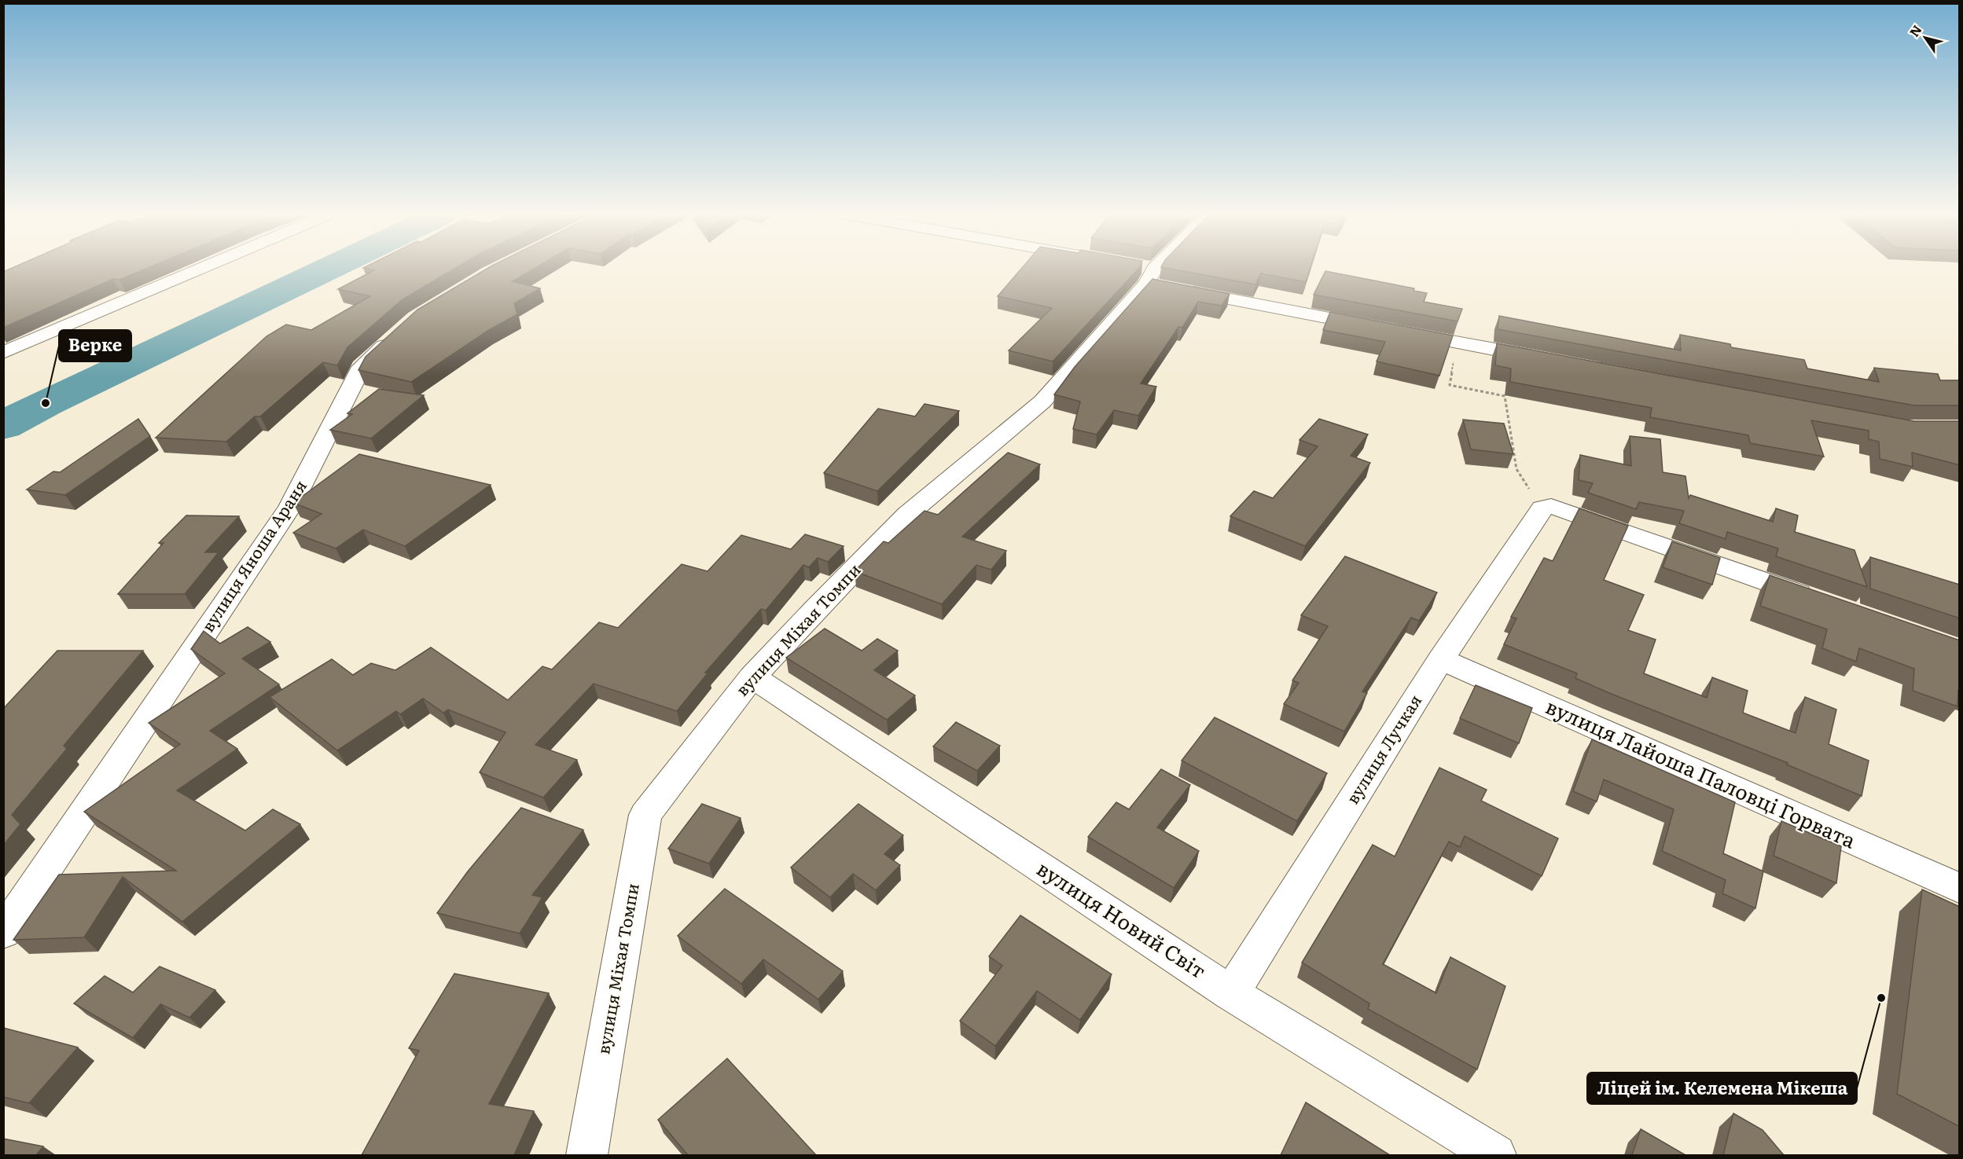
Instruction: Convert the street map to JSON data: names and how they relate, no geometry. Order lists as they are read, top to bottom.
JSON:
{
  "streets": {
    "street": [
      "вулиця Яноша Араня",
      "вулиця Міхая Томпи",
      "вулиця Лучкая",
      "вулиця Лайоша Паловці Горвата",
      "вулиця Новий Світ"
    ]
  },
  "crossings": [
    ["вулиця Міхая Томпи", "вулиця Новий Світ"],
    ["вулиця Лучкая", "вулиця Лайоша Паловці Горвата"],
    ["вулиця Лучкая", "вулиця Новий Світ"]
  ],
  "places": ["Верке", "Ліцей ім. Келемена Мікеша"],
  "north": "top left"
}
